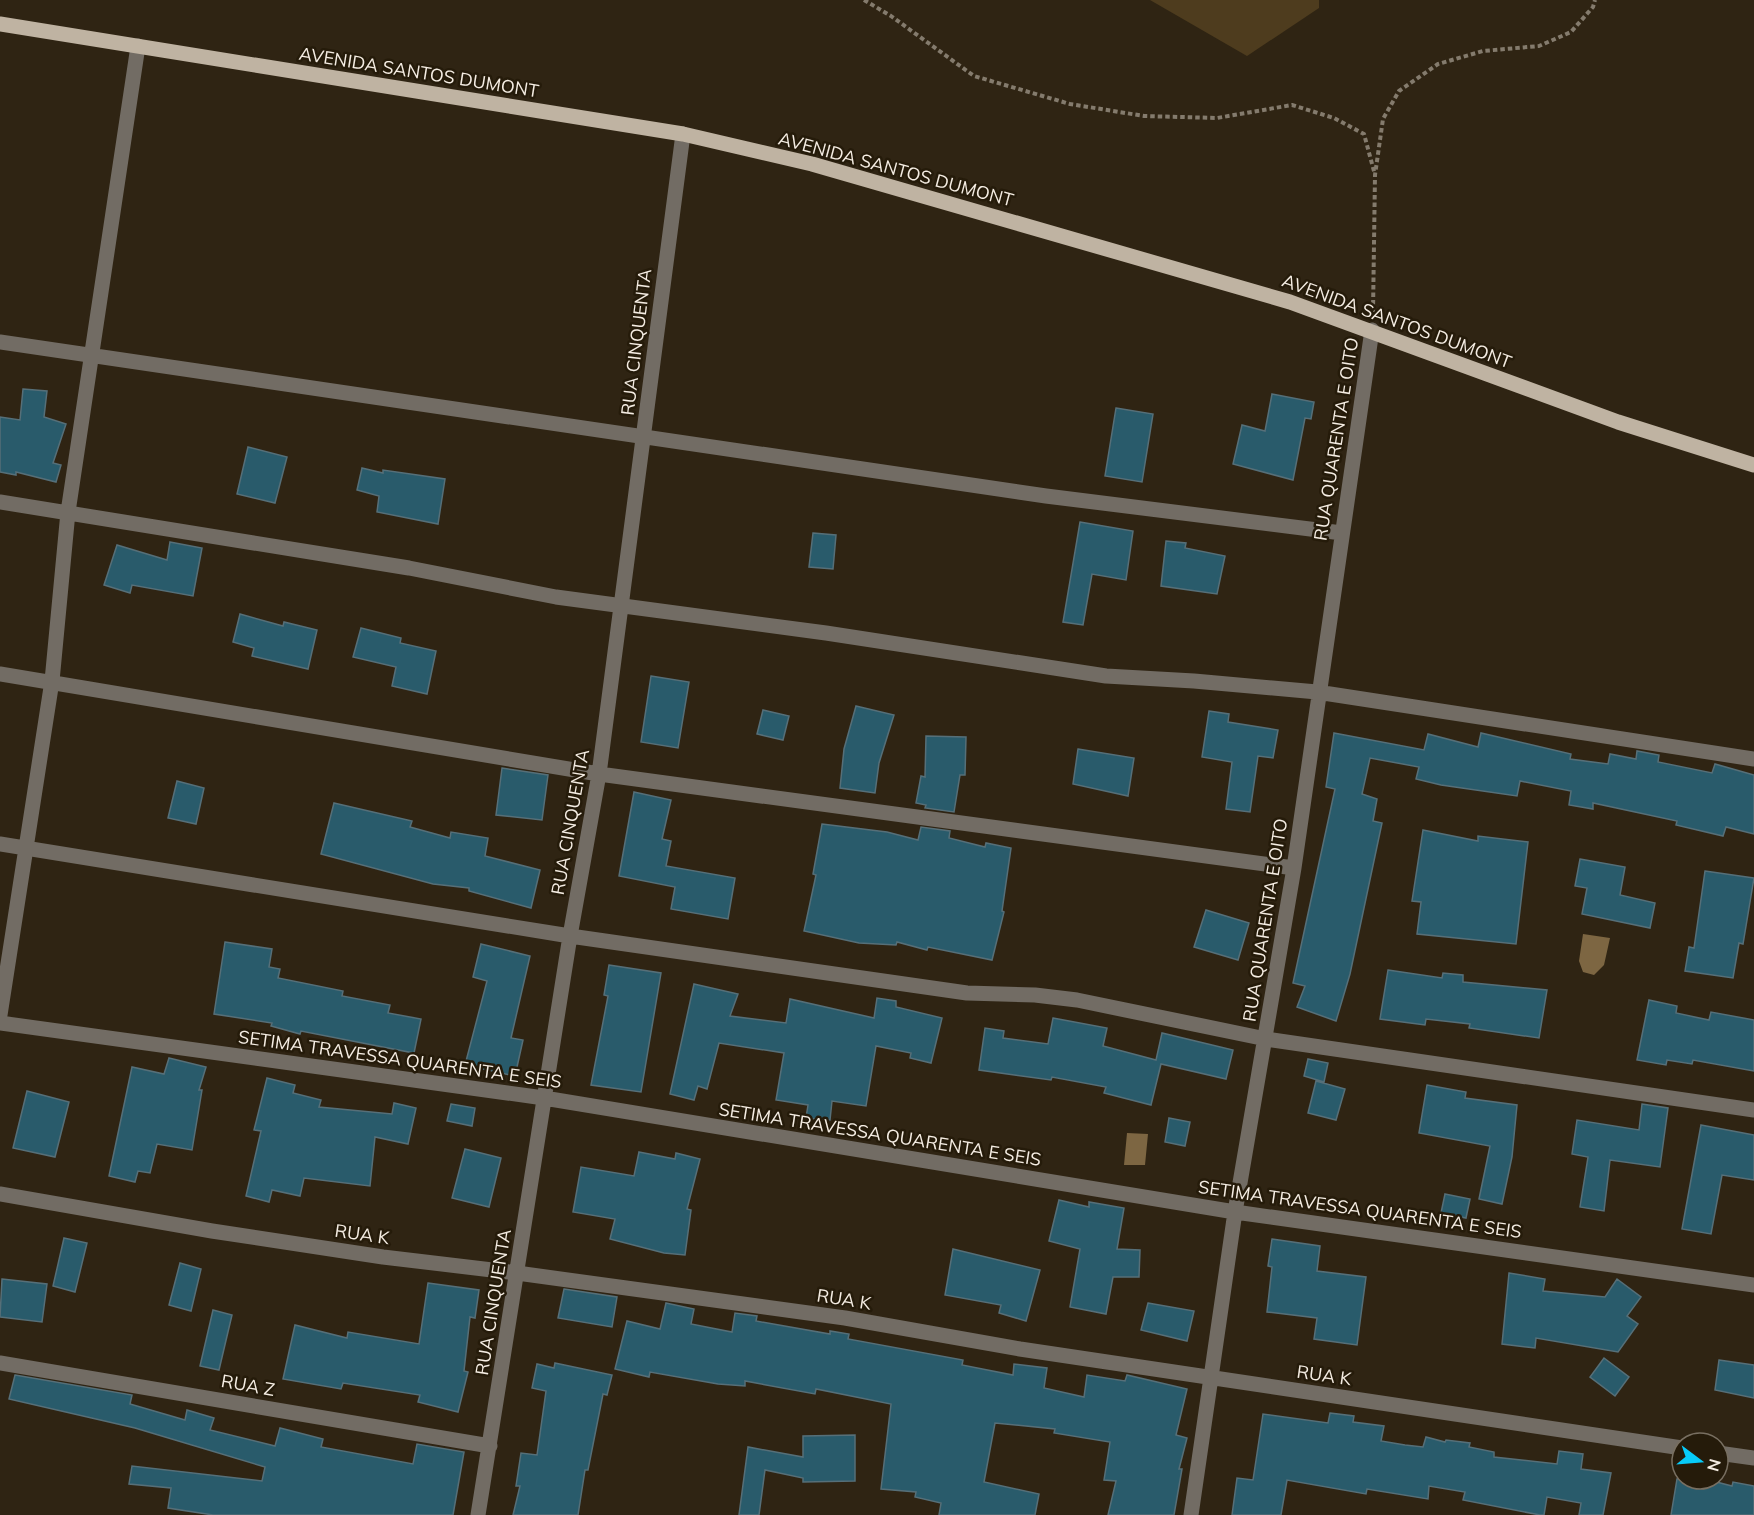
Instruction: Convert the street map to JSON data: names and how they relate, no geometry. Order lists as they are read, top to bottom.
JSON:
{
  "streets": {
    "main road": ["AVENIDA SANTOS DUMONT"],
    "street": [
      "RUA CINQUENTA",
      "RUA QUARENTA E OITO",
      "SETIMA TRAVESSA QUARENTA E SEIS",
      "RUA K",
      "RUA Z"
    ]
  },
  "crossings": [
    ["AVENIDA SANTOS DUMONT", "RUA CINQUENTA"],
    ["AVENIDA SANTOS DUMONT", "RUA QUARENTA E OITO"],
    ["RUA CINQUENTA", "SETIMA TRAVESSA QUARENTA E SEIS"],
    ["RUA CINQUENTA", "RUA K"],
    ["RUA CINQUENTA", "RUA Z"],
    ["RUA QUARENTA E OITO", "SETIMA TRAVESSA QUARENTA E SEIS"],
    ["RUA QUARENTA E OITO", "RUA K"]
  ],
  "north": "right"
}
